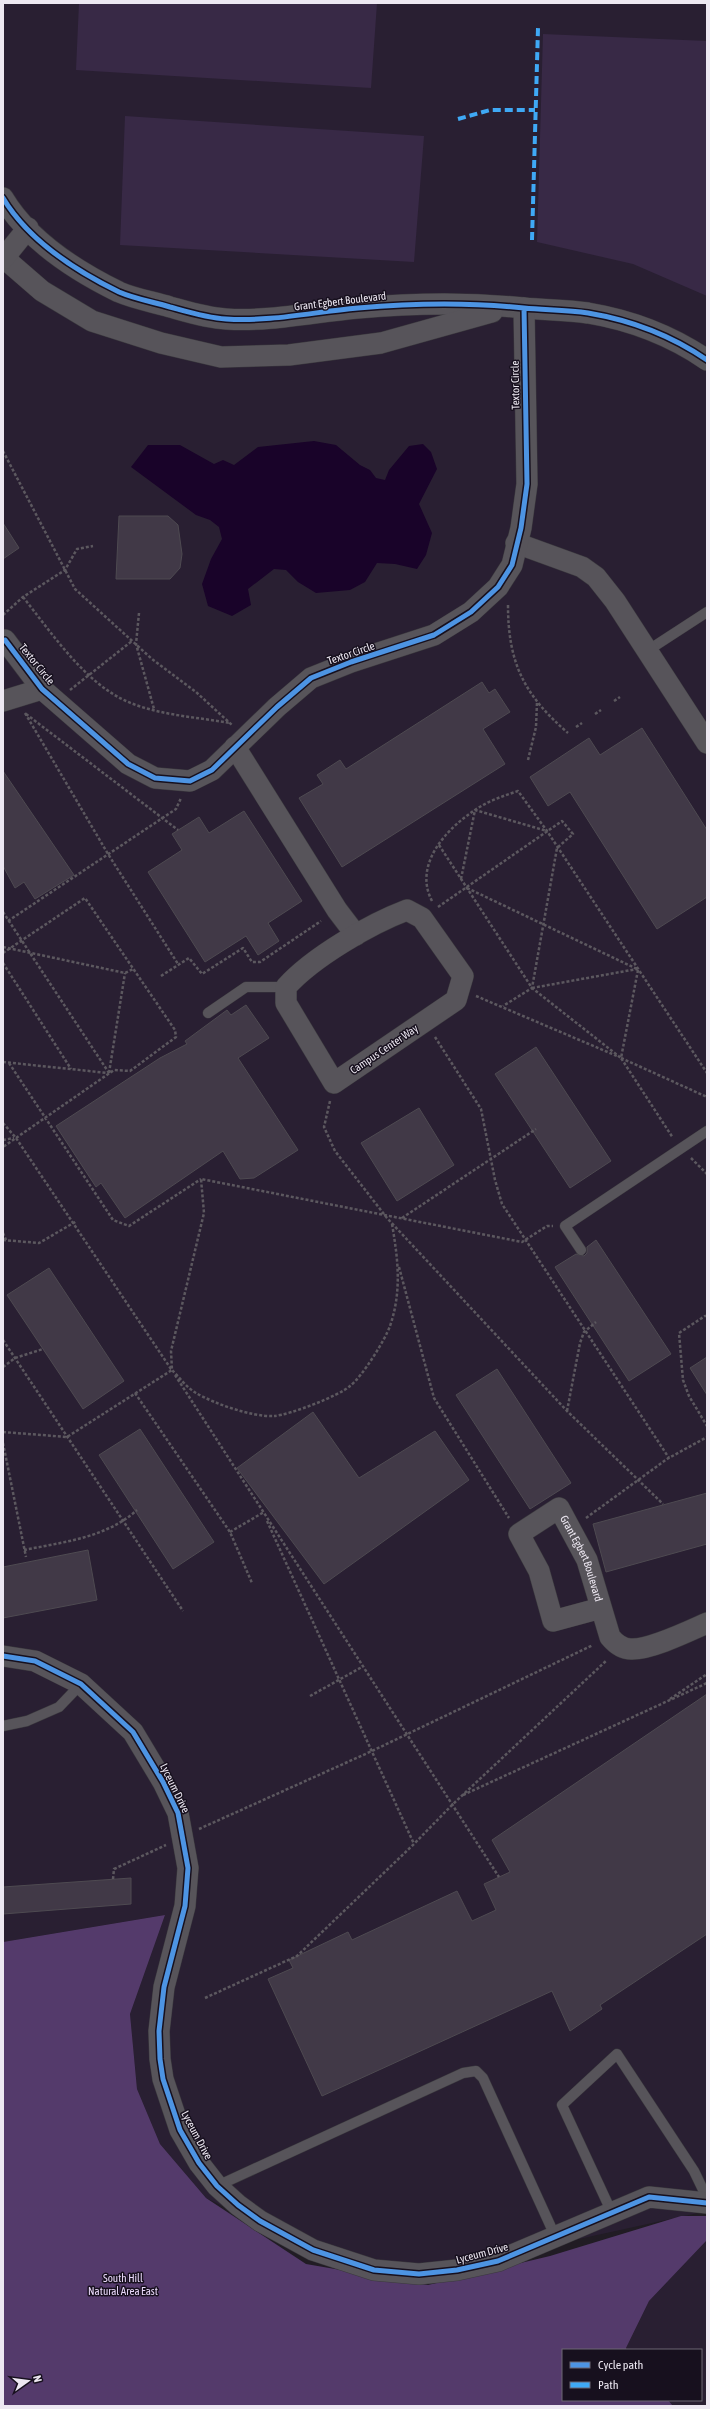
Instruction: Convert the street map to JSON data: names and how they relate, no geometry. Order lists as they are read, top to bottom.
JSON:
{
  "streets": {
    "street": [
      "Grant Egbert Boulevard",
      "Textor Circle",
      "Campus Center Way",
      "Lyceum Drive"
    ]
  },
  "crossings": [
    ["Grant Egbert Boulevard", "Textor Circle"]
  ],
  "parks": ["South Hill Natural Area East"],
  "legend": ["Cycle path", "Path"],
  "north": "right"
}
